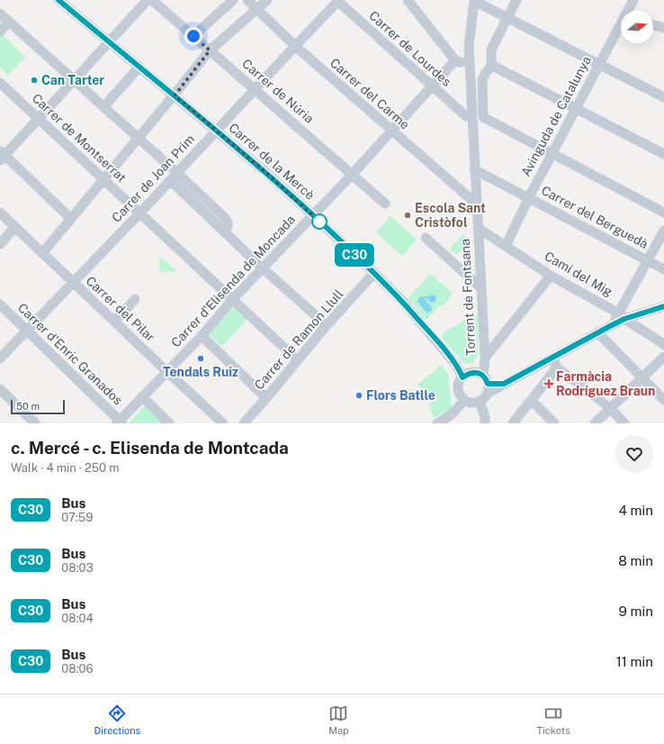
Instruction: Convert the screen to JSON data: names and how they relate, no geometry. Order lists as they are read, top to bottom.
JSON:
{
  "streets": {
    "street": [
      "Carrer de Lourdes",
      "Carrer de Núria",
      "Carrer del Carme",
      "Avinguda de Catalunya",
      "Carrer de Montserrat",
      "Carrer de la Mercè",
      "Carrer de Joan Prim",
      "Carrer del Berguedà",
      "Camí del Mig",
      "Carrer d'Elisenda de Moncada",
      "Torrent de Fontsana",
      "Carrer del Pilar",
      "Carrer de Ramon Llull",
      "Carrer d'Enric Granados"
    ]
  },
  "crossings": [
    ["Carrer de Lourdes", "Carrer de Joan Prim"],
    ["Carrer de Lourdes", "Carrer d'Elisenda de Moncada"],
    ["Carrer de Núria", "Carrer de Joan Prim"],
    ["Carrer de Núria", "Carrer d'Elisenda de Moncada"],
    ["Carrer del Carme", "Carrer de Joan Prim"],
    ["Carrer del Carme", "Carrer d'Elisenda de Moncada"],
    ["Carrer del Carme", "Torrent de Fontsana"],
    ["Avinguda de Catalunya", "Carrer del Berguedà"],
    ["Avinguda de Catalunya", "Camí del Mig"],
    ["Carrer de Montserrat", "Carrer de Joan Prim"],
    ["Carrer de Montserrat", "Carrer d'Elisenda de Moncada"],
    ["Carrer de Montserrat", "Carrer de Ramon Llull"],
    ["Carrer de la Mercè", "Carrer de Joan Prim"],
    ["Carrer de la Mercè", "Carrer d'Elisenda de Moncada"],
    ["Carrer de la Mercè", "Torrent de Fontsana"],
    ["Carrer de la Mercè", "Carrer de Ramon Llull"],
    ["Carrer de Joan Prim", "Carrer del Pilar"],
    ["Carrer de Joan Prim", "Carrer d'Enric Granados"],
    ["Carrer del Berguedà", "Torrent de Fontsana"],
    ["Camí del Mig", "Torrent de Fontsana"],
    ["Carrer d'Elisenda de Moncada", "Carrer del Pilar"],
    ["Carrer d'Elisenda de Moncada", "Carrer d'Enric Granados"]
  ],
  "places": {
    "other": [
      "Can Tarter",
      "Escola Sant Cristòfol",
      "Tendals Ruiz",
      "Flors Batlle"
    ],
    "health": ["Farmàcia Rodríguez Braun"]
  },
  "lines": ["bus line C30"],
  "scale_bar": "50 m",
  "north": "right",
  "page": {
    "on_map": "C30",
    "scale": "50 m",
    "heading": ["c. Mercé - c. Elisenda de Montcada", "Walk · 4 min · 250 m"],
    "list": [
      {
        "mark": "C30",
        "name": "Bus",
        "note": "07:59",
        "value": "4 min"
      },
      {
        "mark": "C30",
        "name": "Bus",
        "note": "08:03",
        "value": "8 min"
      },
      {
        "mark": "C30",
        "name": "Bus",
        "note": "08:04",
        "value": "9 min"
      },
      {
        "mark": "C30",
        "name": "Bus",
        "note": "08:06",
        "value": "11 min"
      }
    ],
    "tabs": ["Directions", "Map", "Tickets"]
  }
}
